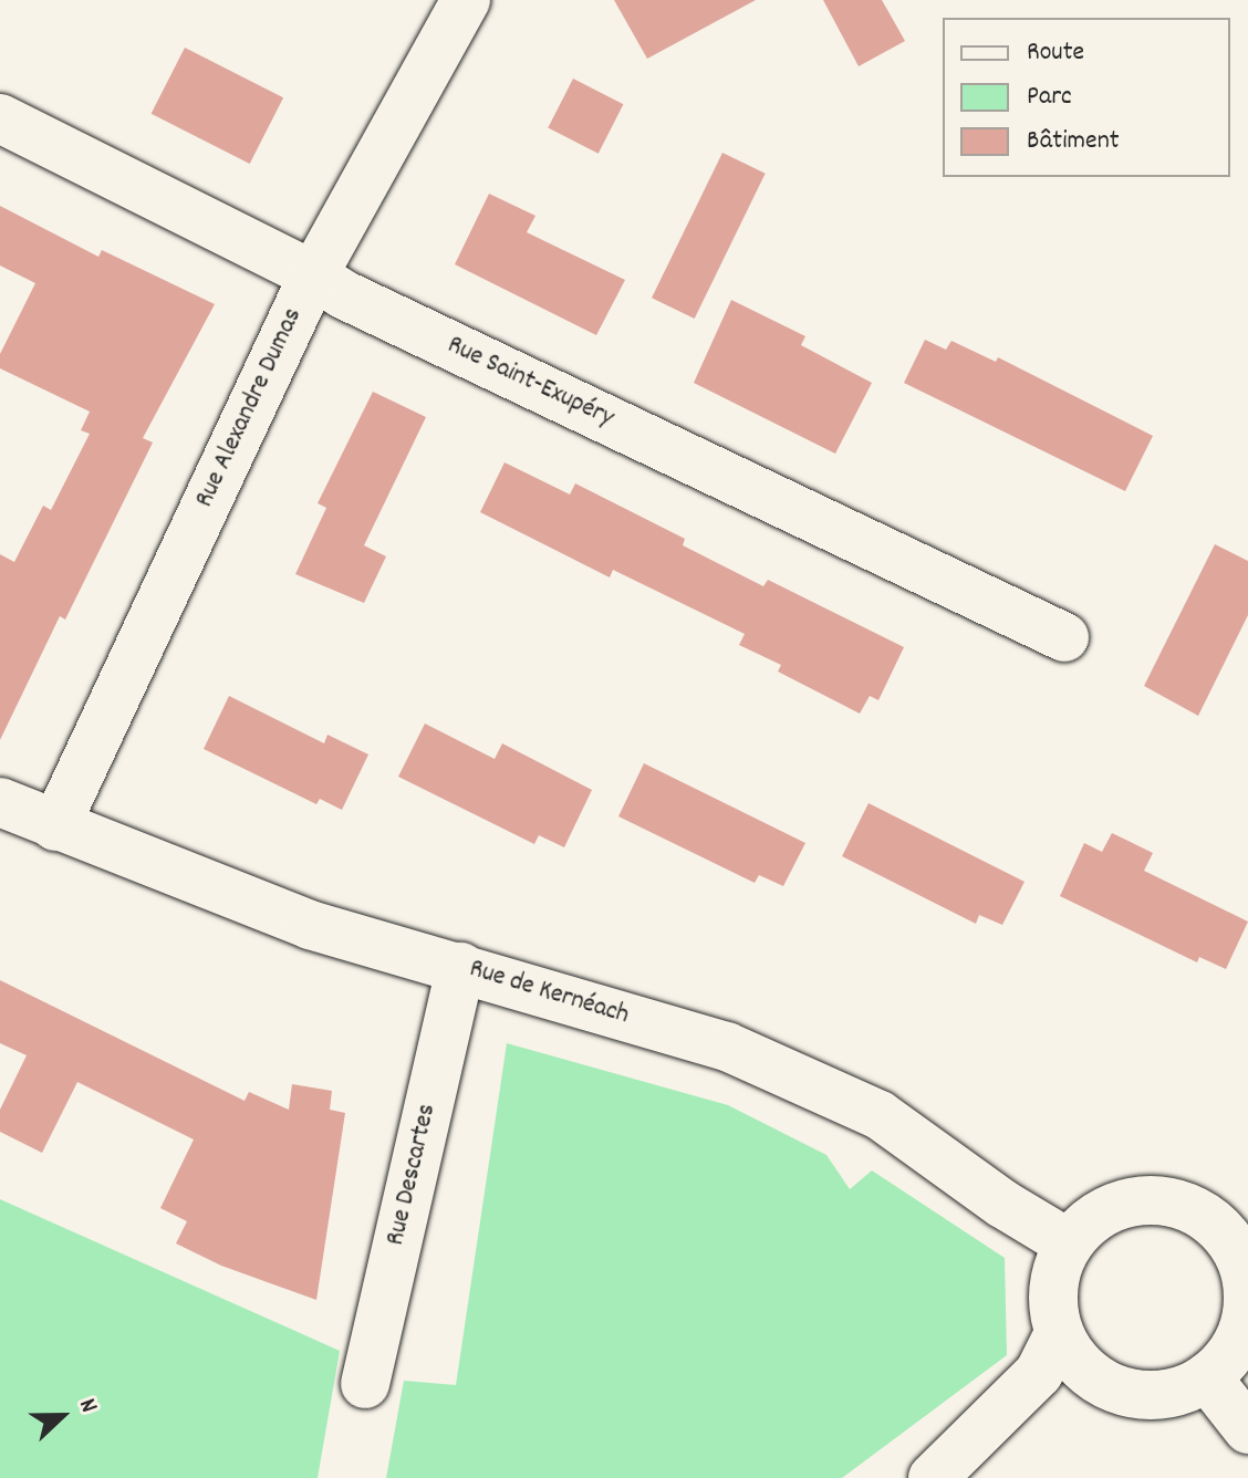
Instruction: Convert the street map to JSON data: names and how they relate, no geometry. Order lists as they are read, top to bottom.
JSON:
{
  "streets": {
    "street": [
      "Rue Saint-Exupéry",
      "Rue Alexandre Dumas",
      "Rue de Kernéach",
      "Rue Descartes"
    ]
  },
  "crossings": [
    ["Rue Saint-Exupéry", "Rue Alexandre Dumas"],
    ["Rue Alexandre Dumas", "Rue de Kernéach"],
    ["Rue de Kernéach", "Rue Descartes"]
  ],
  "legend": ["Route", "Parc", "Bâtiment"],
  "north": "right"
}
